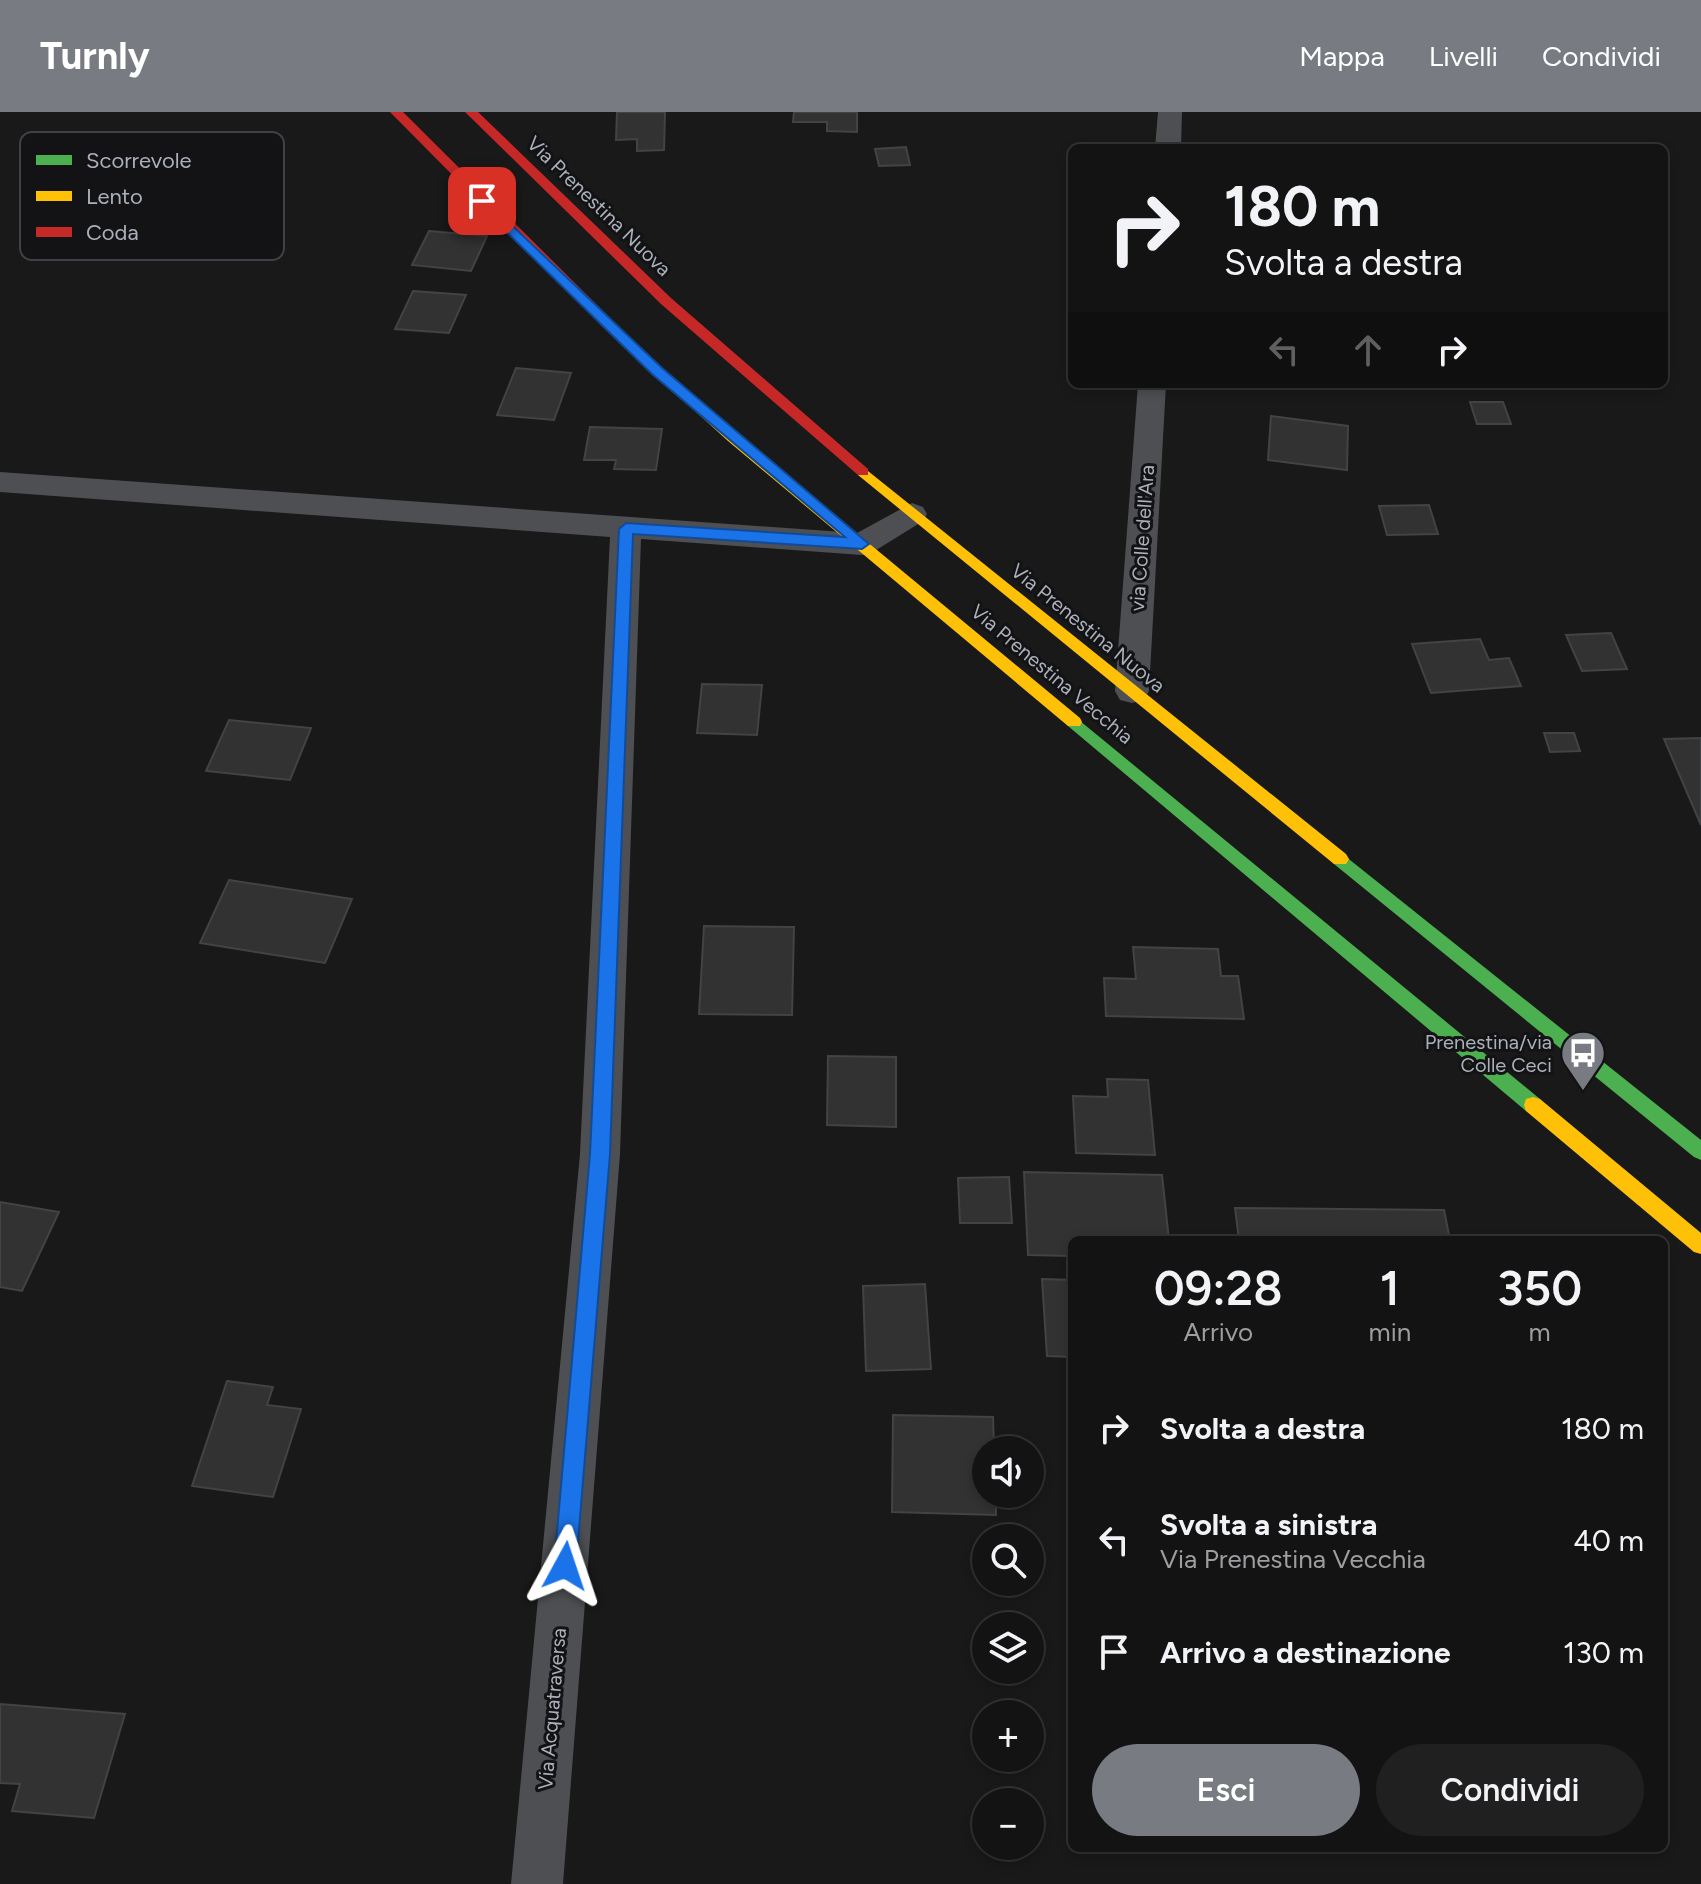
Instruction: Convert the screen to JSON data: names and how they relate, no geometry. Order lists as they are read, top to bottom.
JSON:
{
  "streets": {
    "street": [
      "Via Prenestina Nuova",
      "via Colle dell'Ara",
      "Via Prenestina Vecchia",
      "Via Acquatraversa"
    ]
  },
  "crossings": [
    ["Via Prenestina Nuova", "via Colle dell'Ara"]
  ],
  "places": {
    "bus stop": ["Prenestina/via Colle Ceci"]
  },
  "legend": ["Scorrevole", "Lento", "Coda"],
  "page": {
    "header": "Turnly",
    "nav": ["Mappa", "Livelli", "Condividi"],
    "turn": ["180 m", "Svolta a destra"],
    "eta": [
      "09:28",
      "Arrivo",
      "1",
      "min",
      "350",
      "m"
    ],
    "list": [
      {
        "name": "Svolta a destra",
        "value": "180 m"
      },
      {
        "name": "Svolta a sinistra",
        "note": "Via Prenestina Vecchia",
        "value": "40 m"
      },
      {
        "name": "Arrivo a destinazione",
        "value": "130 m"
      }
    ],
    "map_buttons": ["+", "−"],
    "buttons": ["Esci", "Condividi"]
  }
}
